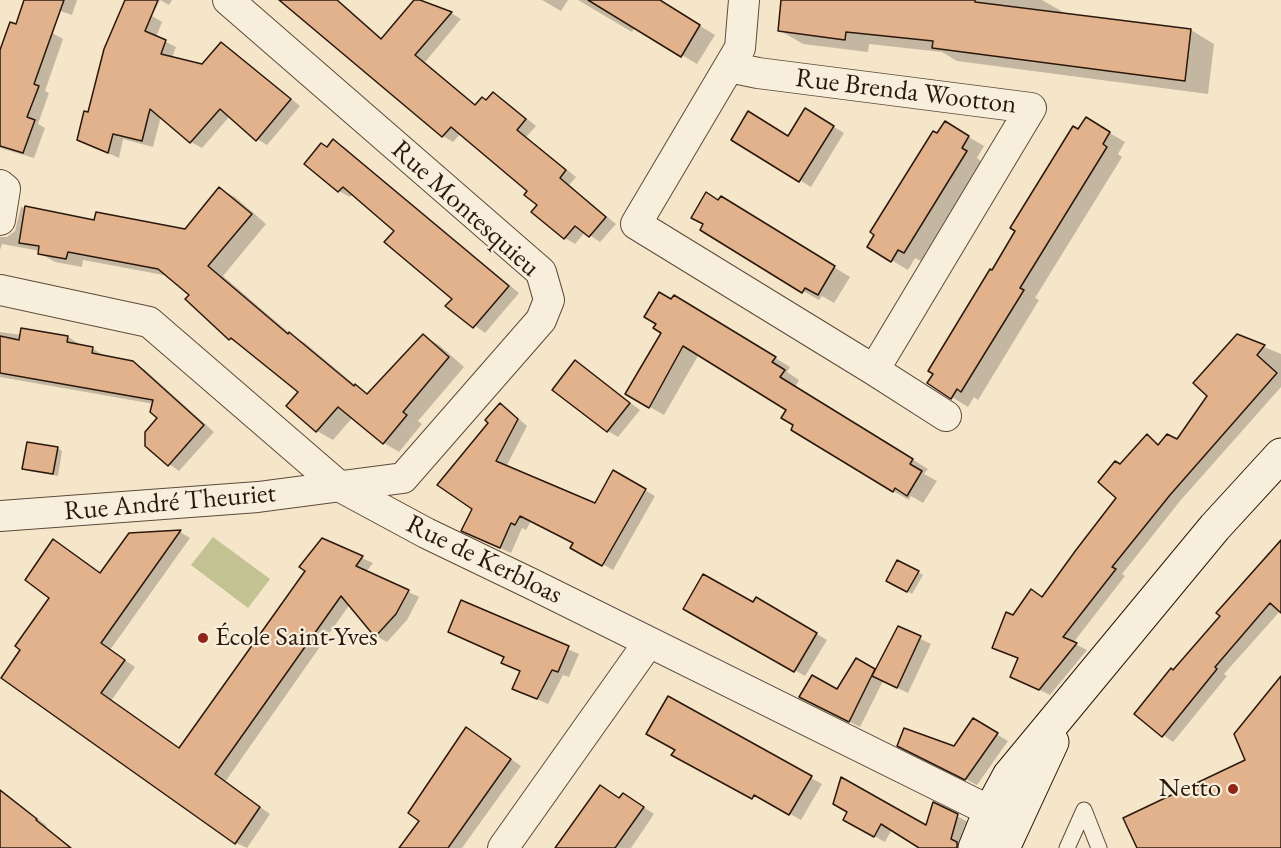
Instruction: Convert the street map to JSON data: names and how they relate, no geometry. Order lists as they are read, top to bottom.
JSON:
{
  "streets": {
    "street": [
      "Rue Brenda Wootton",
      "Rue Montesquieu",
      "Rue André Theuriet",
      "Rue de Kerbloas"
    ]
  },
  "crossings": [
    ["Rue Montesquieu", "Rue André Theuriet"],
    ["Rue Montesquieu", "Rue de Kerbloas"],
    ["Rue André Theuriet", "Rue de Kerbloas"]
  ],
  "places": ["École Saint-Yves", "Netto"]
}
